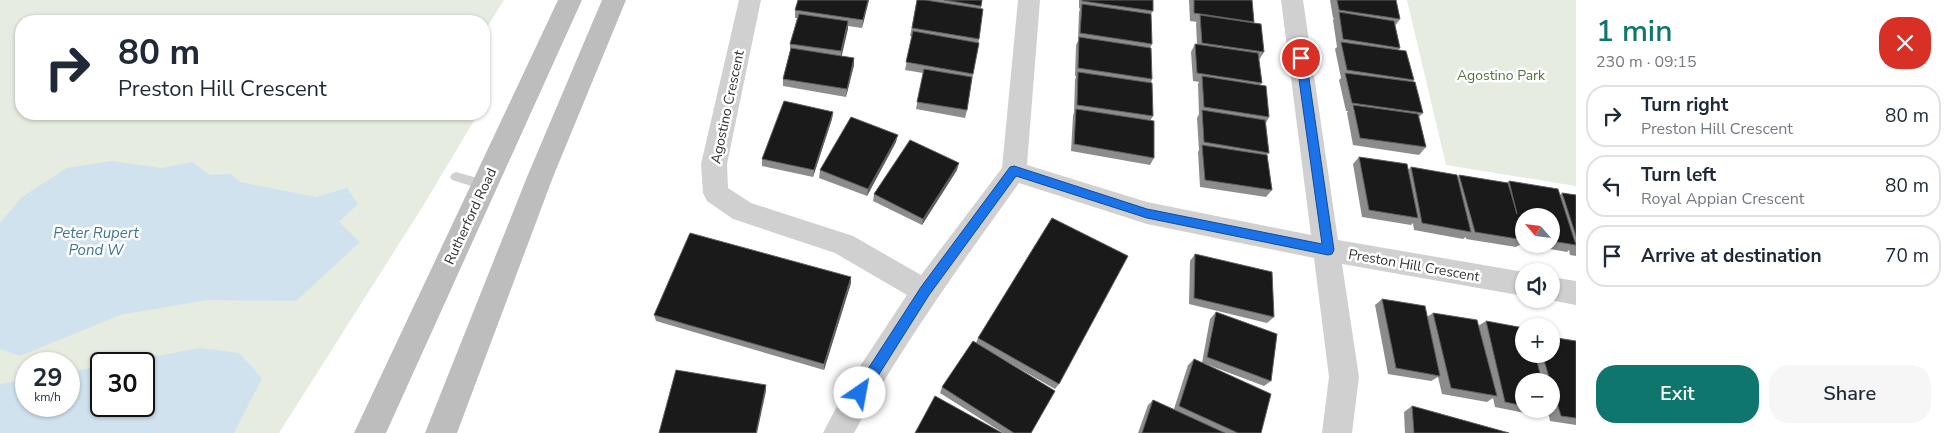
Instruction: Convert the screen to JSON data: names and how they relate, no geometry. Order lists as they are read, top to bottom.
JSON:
{
  "streets": {
    "main road": ["Rutherford Road"],
    "street": ["Agostino Crescent", "Preston Hill Crescent"]
  },
  "water": ["Peter Rupert Pond W"],
  "parks": ["Agostino Park"],
  "north": "top left",
  "page": {
    "heading": ["1 min", "230 m · 09:15"],
    "turn": ["80 m", "Preston Hill Crescent"],
    "list": [
      {
        "name": "Turn right",
        "note": "Preston Hill Crescent",
        "value": "80 m"
      },
      {
        "name": "Turn left",
        "note": "Royal Appian Crescent",
        "value": "80 m"
      },
      {
        "name": "Arrive at destination",
        "value": "70 m"
      }
    ],
    "map_buttons": ["+", "−"],
    "speed": "29 km/h",
    "limit": "30",
    "buttons": ["Exit", "Share"]
  }
}
